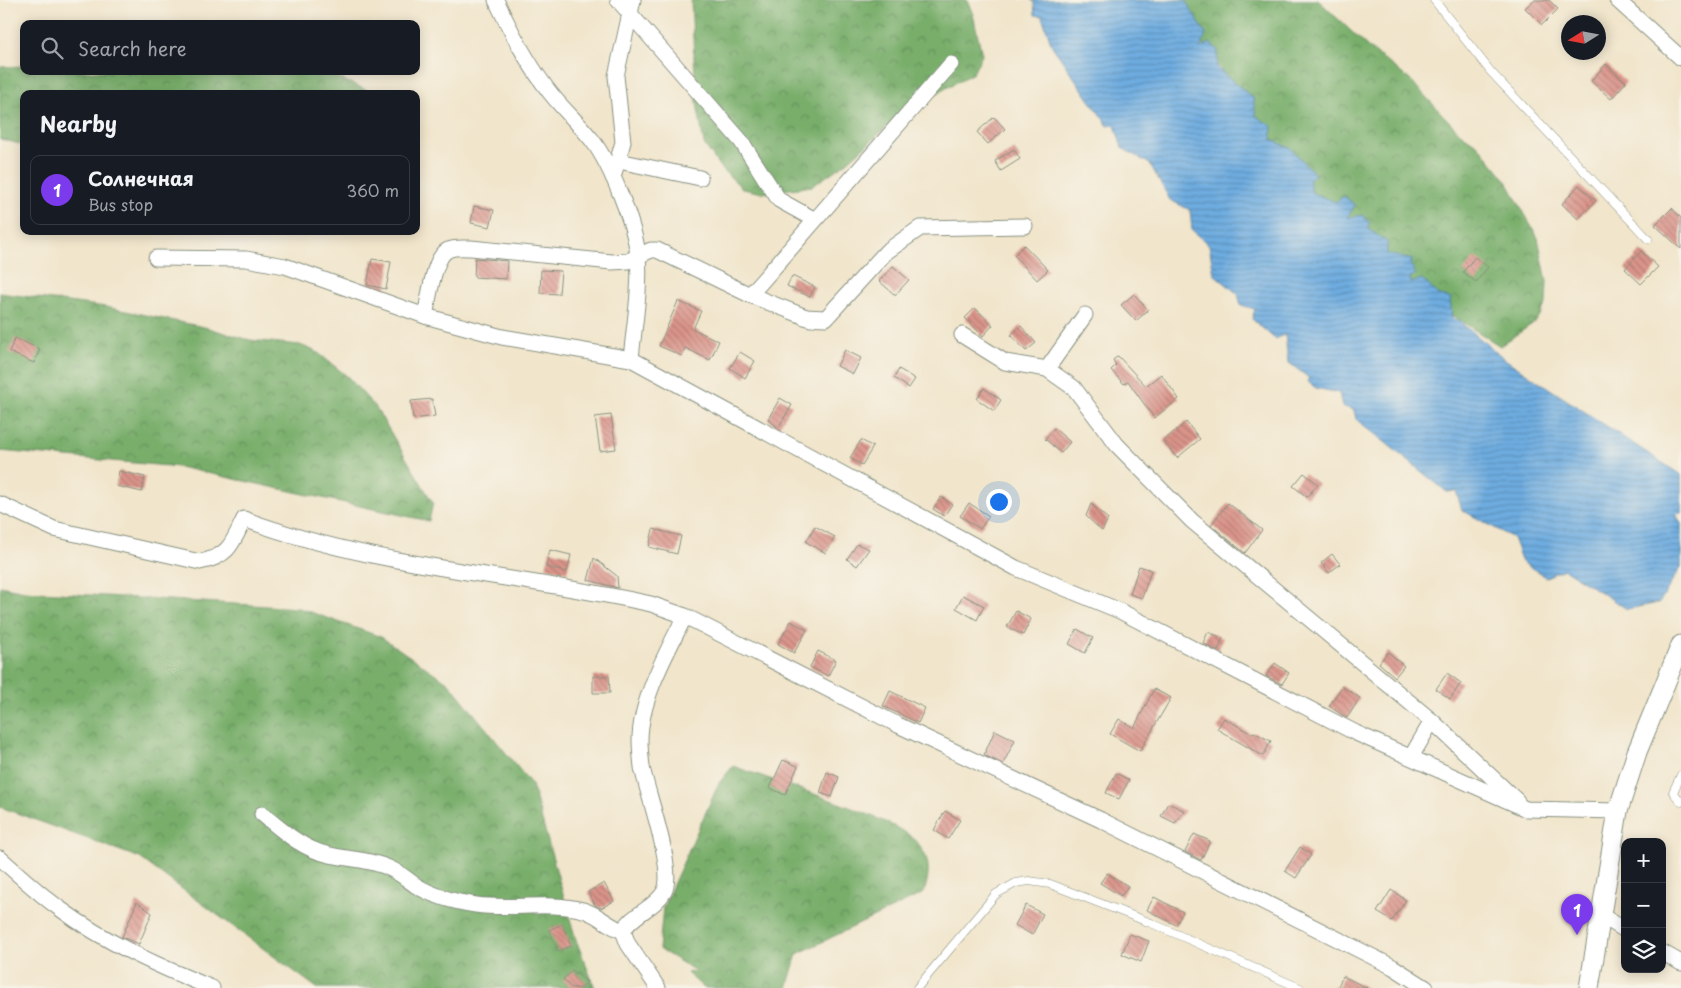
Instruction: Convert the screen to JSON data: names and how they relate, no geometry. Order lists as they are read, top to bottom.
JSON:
{
  "north": "left",
  "page": {
    "search": "Search here",
    "heading": "Nearby",
    "list": [
      {
        "mark": "1",
        "name": "Солнечная",
        "note": "Bus stop",
        "value": "360 m"
      }
    ],
    "map_buttons": ["+", "−"],
    "pins": "1"
  }
}
